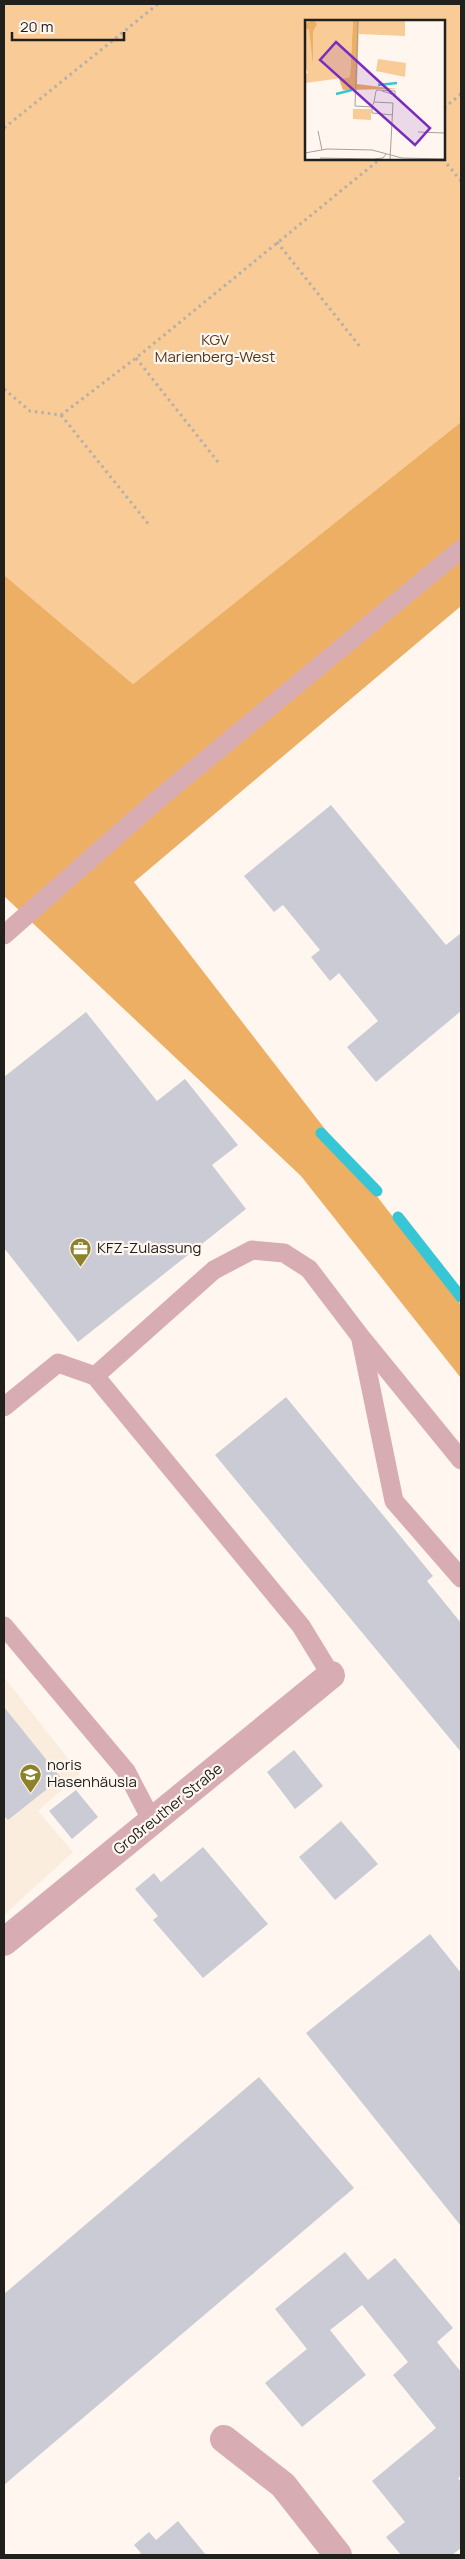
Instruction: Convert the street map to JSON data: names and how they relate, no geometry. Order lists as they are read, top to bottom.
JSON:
{
  "streets": {
    "street": ["Großreuther Straße"]
  },
  "parks": ["KGV Marienberg-West"],
  "places": {
    "office": ["KFZ-Zulassung"],
    "school or university": ["noris Hasenhäusla"]
  },
  "scale_bar": "20 m"
}
